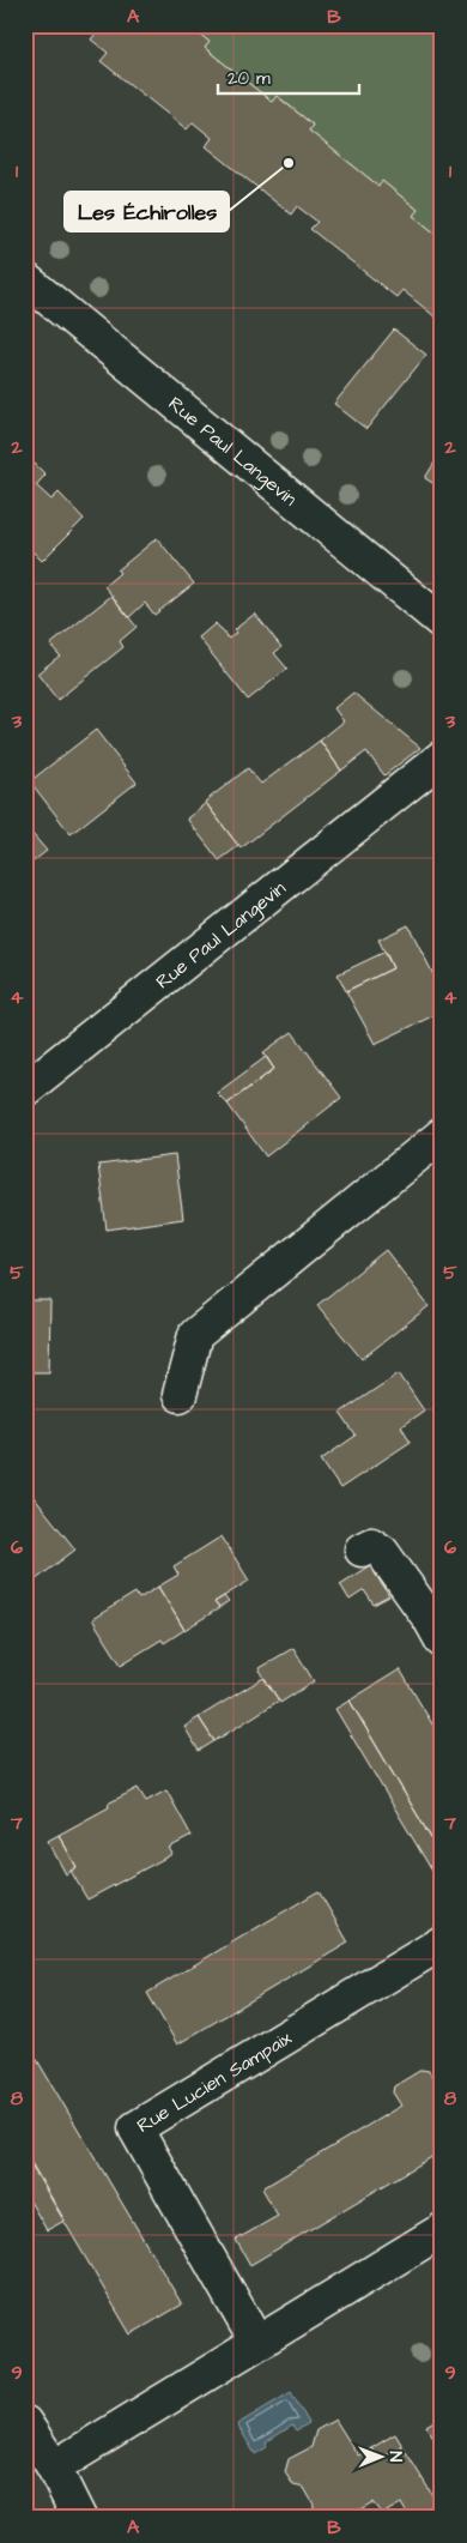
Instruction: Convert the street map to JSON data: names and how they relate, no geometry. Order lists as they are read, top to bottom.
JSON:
{
  "streets": {
    "street": ["Rue Paul Langevin", "Rue Lucien Sampaix"]
  },
  "places": ["Les Échirolles"],
  "scale_bar": "20 m",
  "north": "right",
  "grid": {
    "columns": ["A", "B"],
    "rows": [
      "1",
      "2",
      "3",
      "4",
      "5",
      "6",
      "7",
      "8",
      "9"
    ]
  }
}
